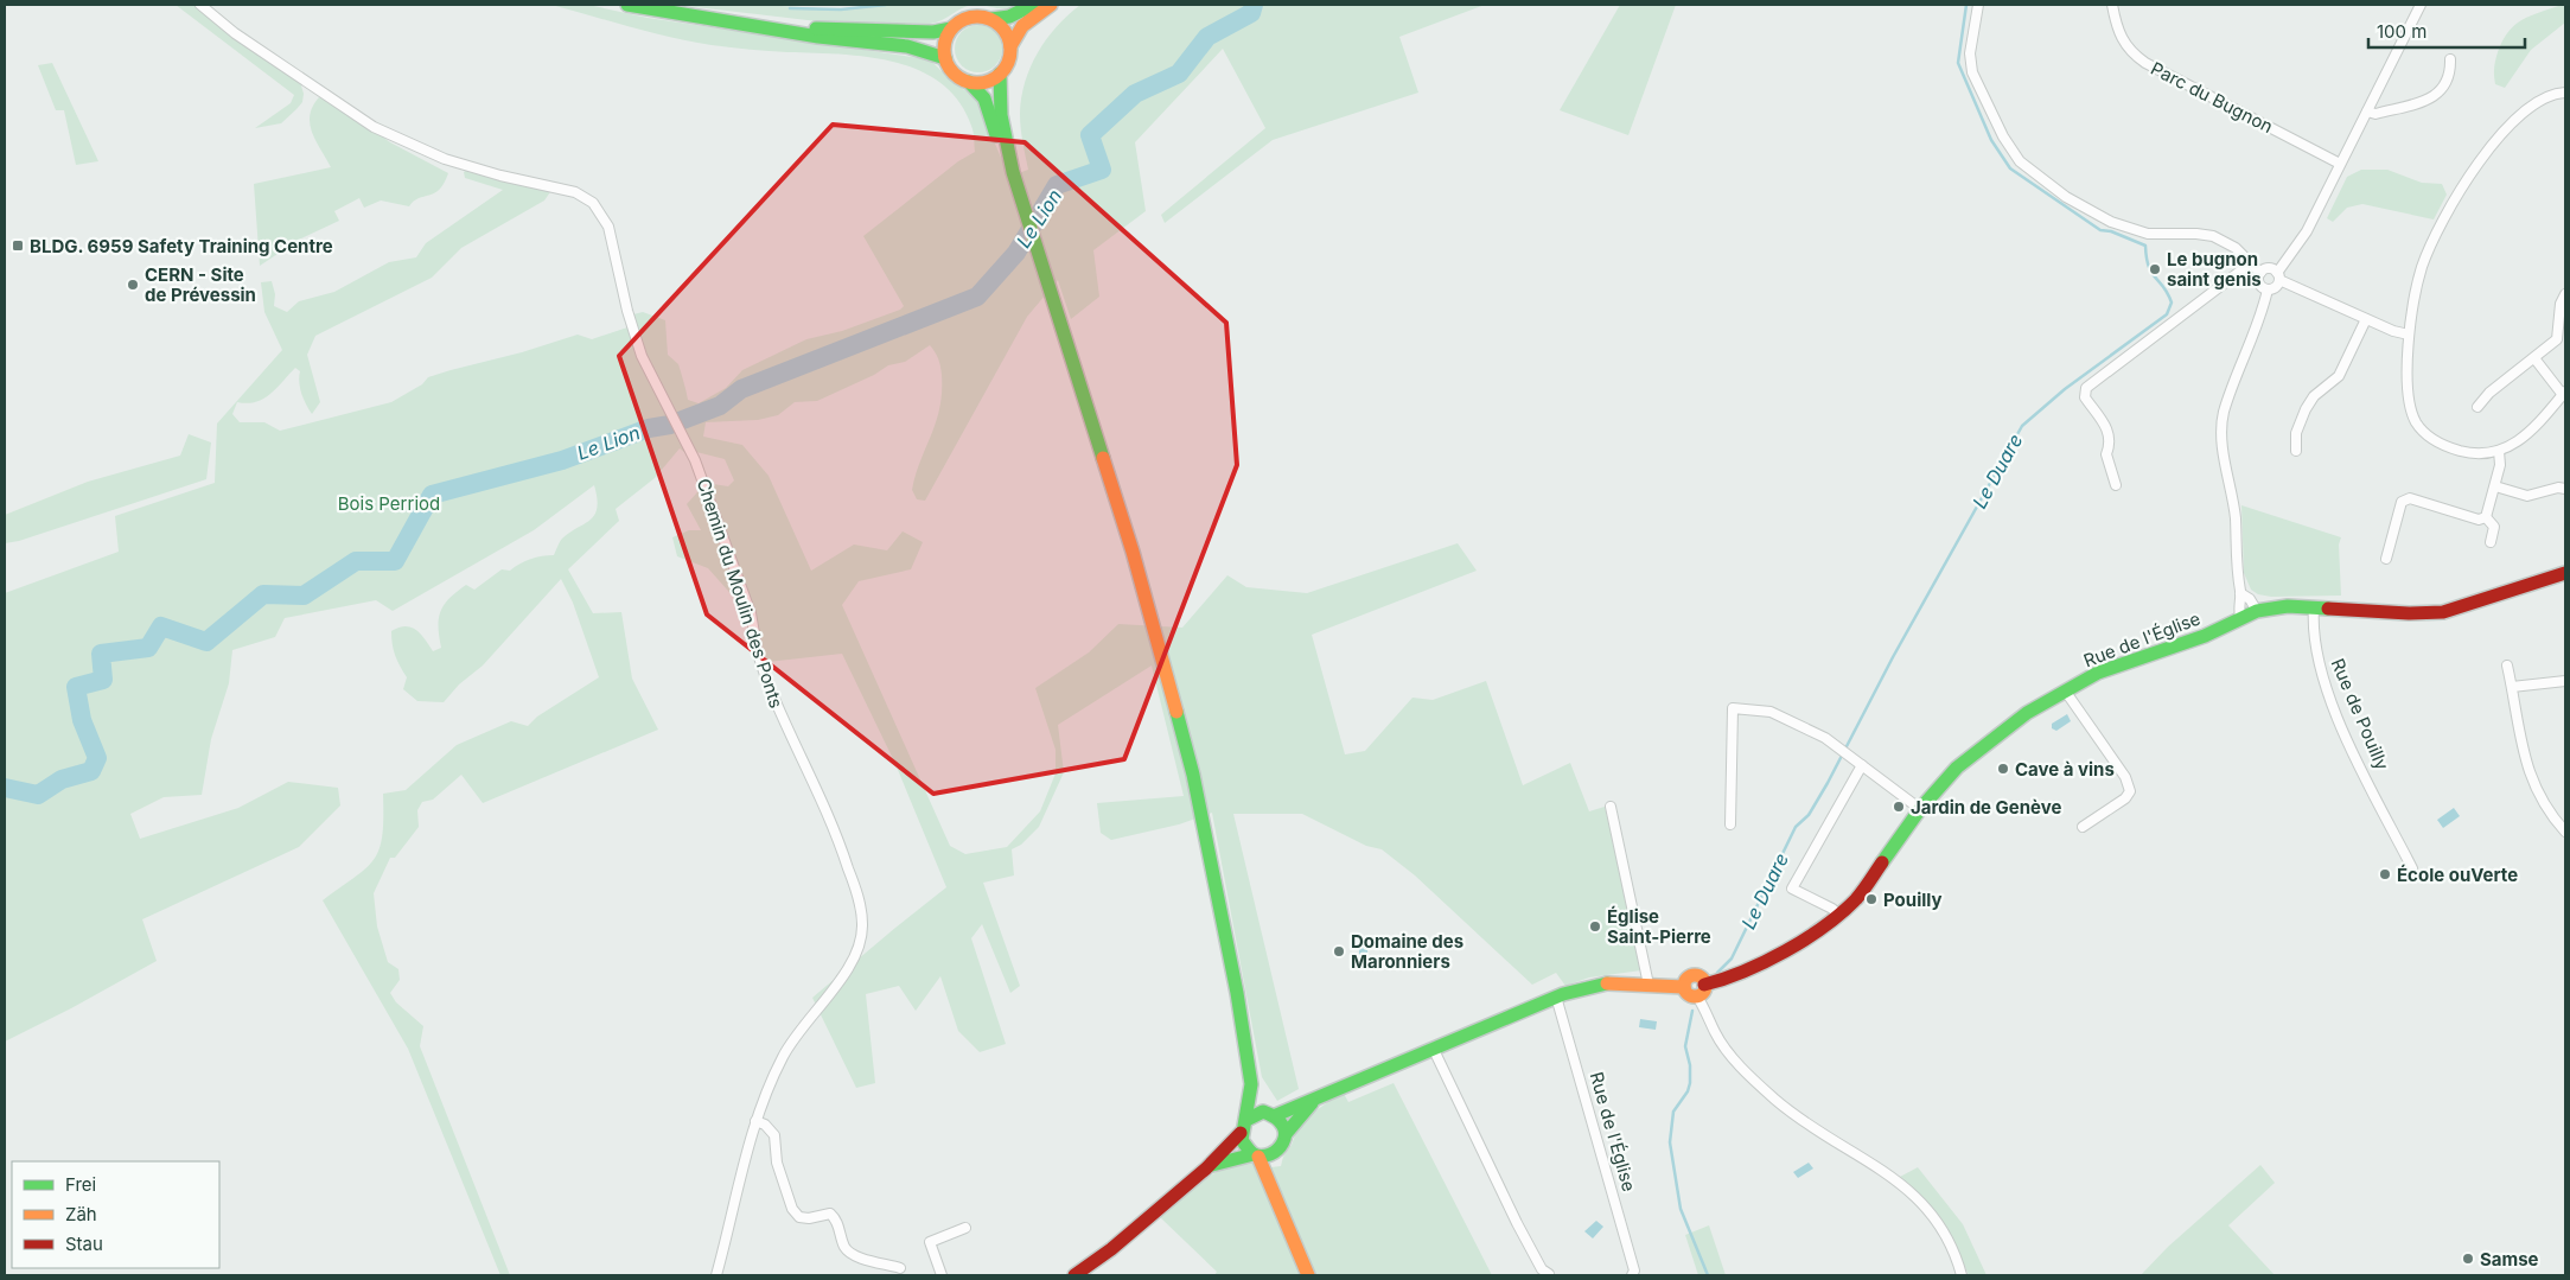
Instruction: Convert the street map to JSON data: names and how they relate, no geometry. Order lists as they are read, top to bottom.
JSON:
{
  "streets": {
    "main road": ["Rue de l'Église"],
    "street": ["Parc du Bugnon", "Chemin du Moulin des Ponts", "Rue de Pouilly"]
  },
  "crossings": [
    ["Rue de l'Église", "Rue de Pouilly"]
  ],
  "water": ["Le Lion", "Le Duare"],
  "parks": ["Bois Perriod"],
  "places": {
    "transit": ["BLDG. 6959 Safety Training Centre"],
    "other": [
      "Le bugnon saint genis",
      "CERN - Site de Prévessin",
      "Cave à vins",
      "Jardin de Genève",
      "École ouVerte",
      "Pouilly",
      "Église Saint-Pierre",
      "Domaine des Maronniers",
      "Samse"
    ]
  },
  "legend": ["Frei", "Zäh", "Stau"],
  "scale_bar": "100 m"
}
